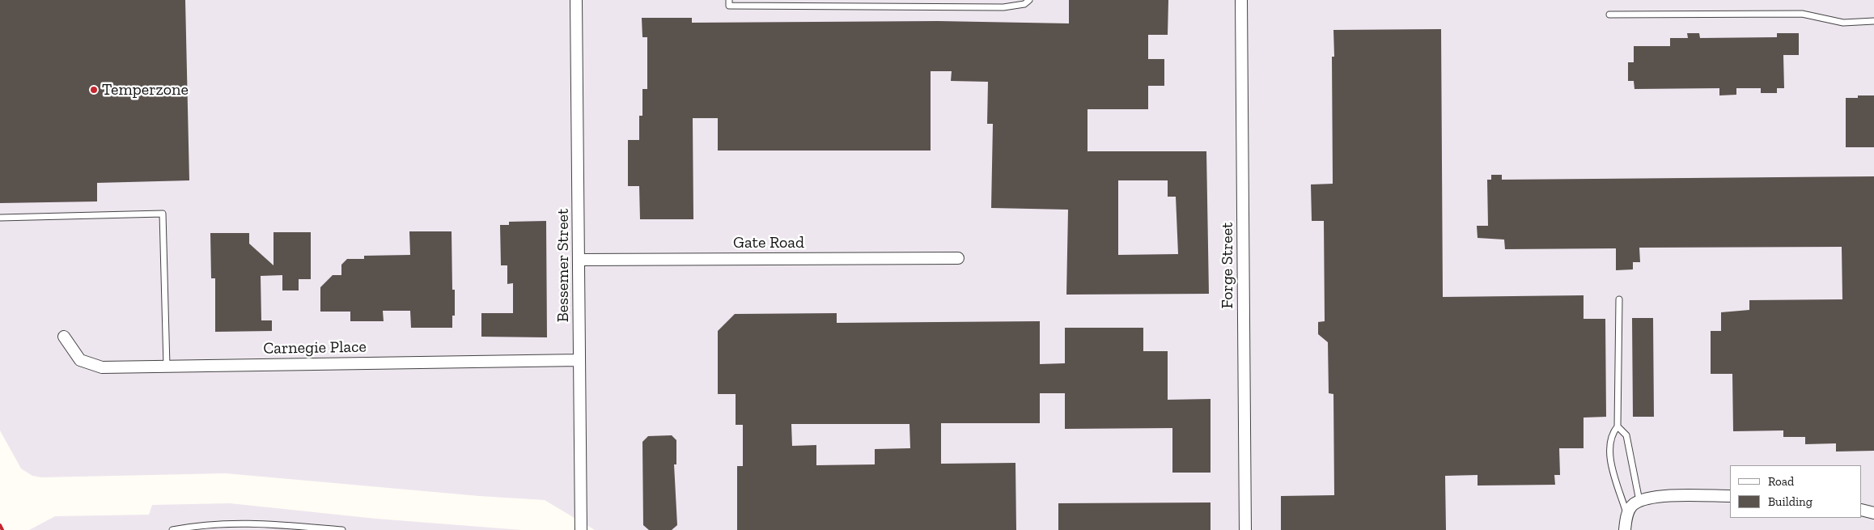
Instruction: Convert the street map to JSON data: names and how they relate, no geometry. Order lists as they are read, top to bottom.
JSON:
{
  "streets": {
    "street": [
      "Gate Road",
      "Bessemer Street",
      "Forge Street",
      "Carnegie Place"
    ]
  },
  "crossings": [
    ["Gate Road", "Bessemer Street"],
    ["Bessemer Street", "Carnegie Place"]
  ],
  "places": ["Temperzone"],
  "legend": ["Road", "Building"]
}
